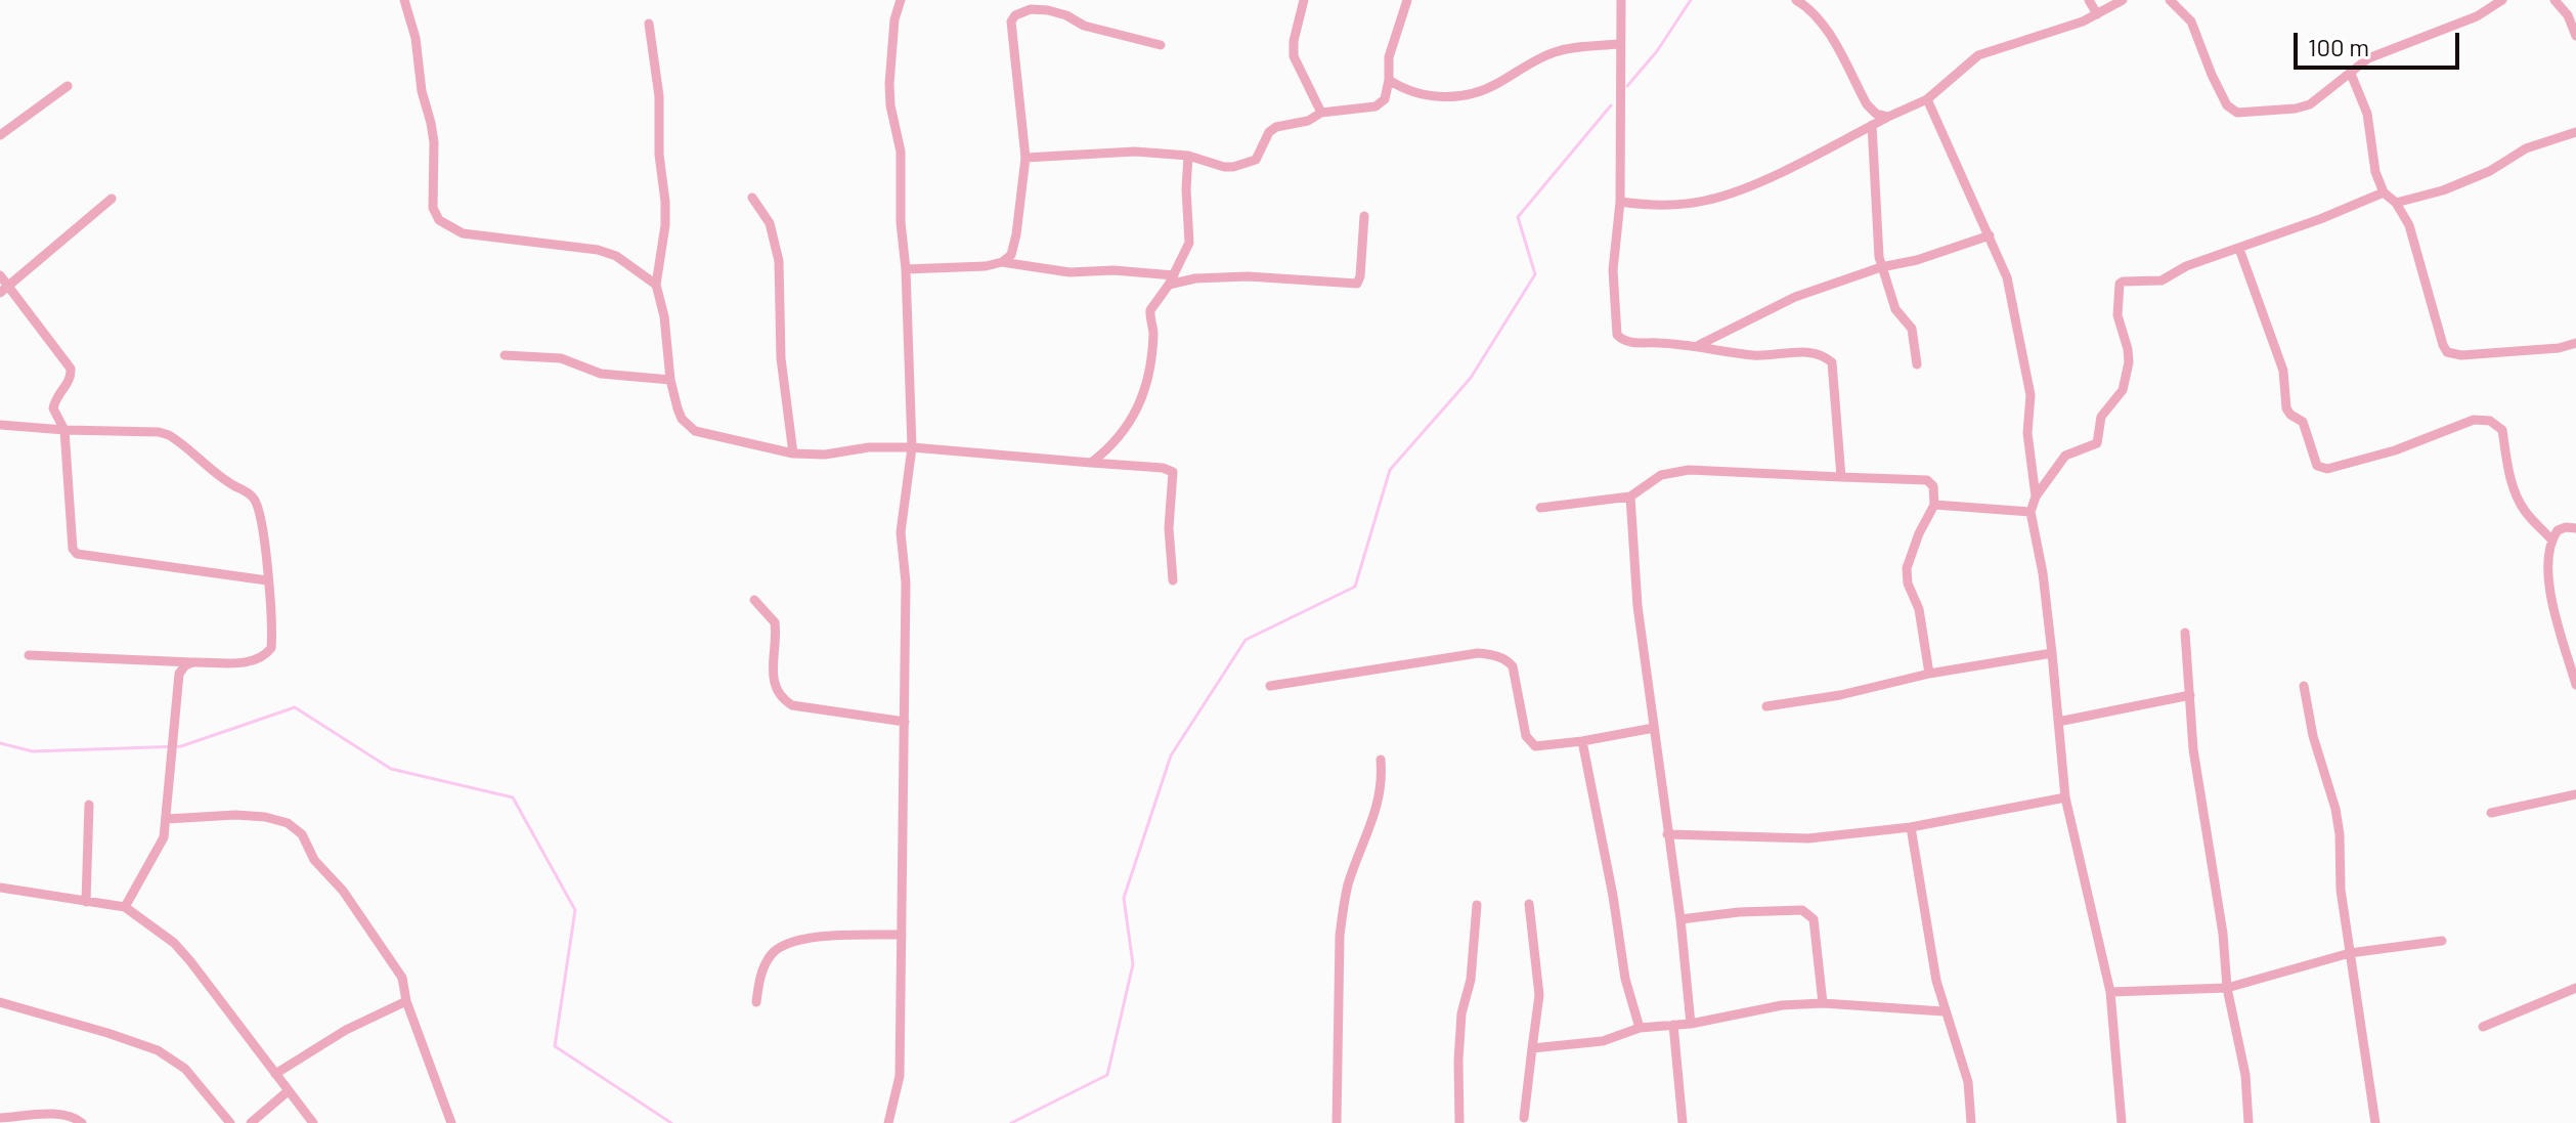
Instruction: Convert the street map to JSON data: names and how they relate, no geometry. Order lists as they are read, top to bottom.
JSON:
{
  "scale_bar": "100 m"
}
